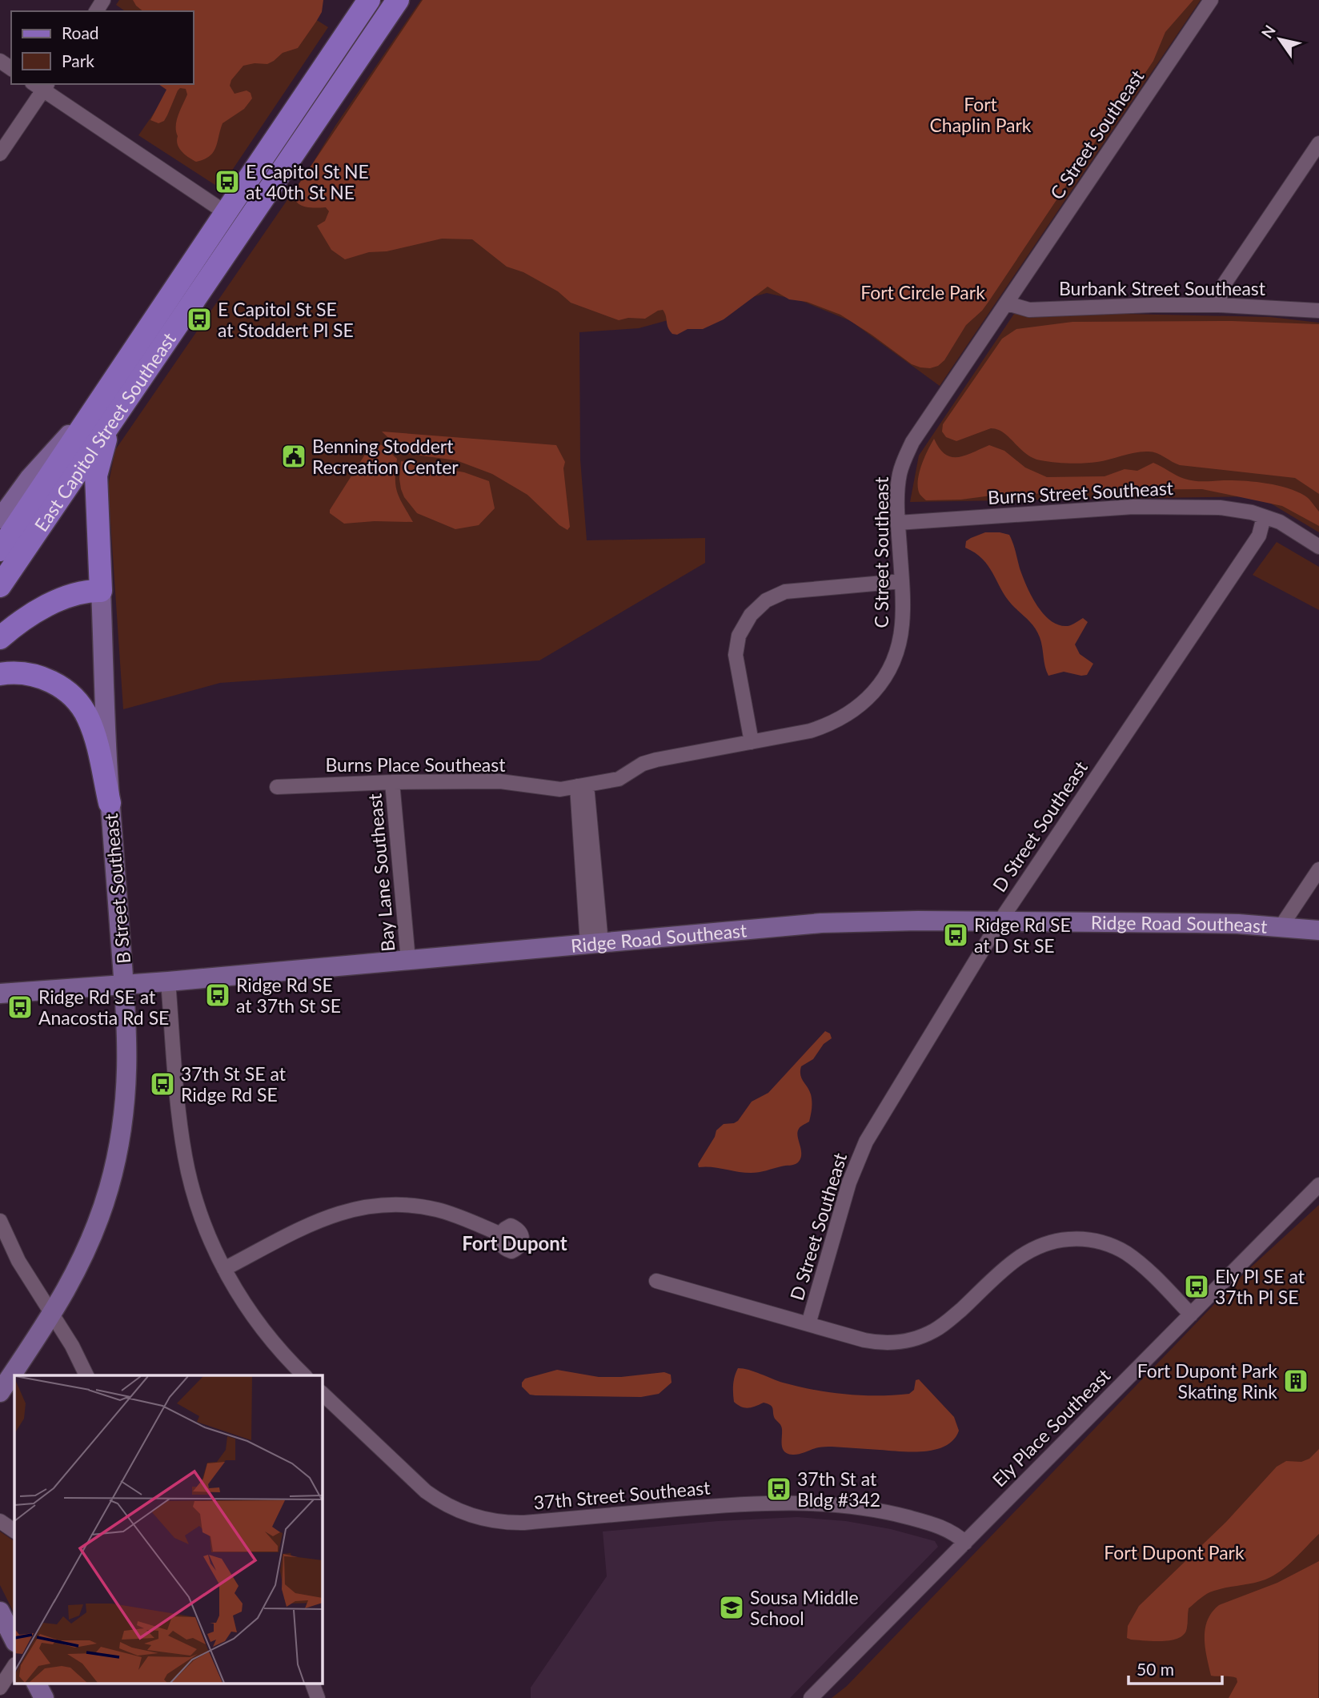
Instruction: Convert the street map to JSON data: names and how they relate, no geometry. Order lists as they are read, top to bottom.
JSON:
{
  "streets": {
    "main road": ["East Capitol Street Southeast", "B Street Southeast", "Ridge Road Southeast"],
    "street": [
      "C Street Southeast",
      "Burbank Street Southeast",
      "Burns Street Southeast",
      "Burns Place Southeast",
      "D Street Southeast",
      "Bay Lane Southeast",
      "Ely Place Southeast",
      "37th Street Southeast"
    ]
  },
  "crossings": [
    ["C Street Southeast", "Burbank Street Southeast"],
    ["C Street Southeast", "Burns Street Southeast"],
    ["C Street Southeast", "Burns Place Southeast"],
    ["Burns Street Southeast", "D Street Southeast"],
    ["Burns Place Southeast", "Bay Lane Southeast"],
    ["D Street Southeast", "Ridge Road Southeast"],
    ["Bay Lane Southeast", "Ridge Road Southeast"],
    ["B Street Southeast", "Ridge Road Southeast"],
    ["Ely Place Southeast", "37th Street Southeast"]
  ],
  "districts": ["Fort Dupont"],
  "parks": ["Fort Chaplin Park", "Fort Circle Park", "Fort Dupont Park"],
  "places": {
    "bus stop": [
      "E Capitol St NE at 40th St NE",
      "E Capitol St SE at Stoddert Pl SE",
      "Ridge Rd SE at D St SE",
      "Ridge Rd SE at 37th St SE",
      "Ridge Rd SE at Anacostia Rd SE",
      "37th St SE at Ridge Rd SE",
      "Ely Pl SE at 37th Pl SE",
      "37th St at Bldg #342"
    ],
    "public building": ["Benning Stoddert Recreation Center"],
    "building": ["Fort Dupont Park Skating Rink"],
    "school or university": ["Sousa Middle School"]
  },
  "legend": ["Road", "Park"],
  "scale_bar": "50 m",
  "north": "top left"
}
